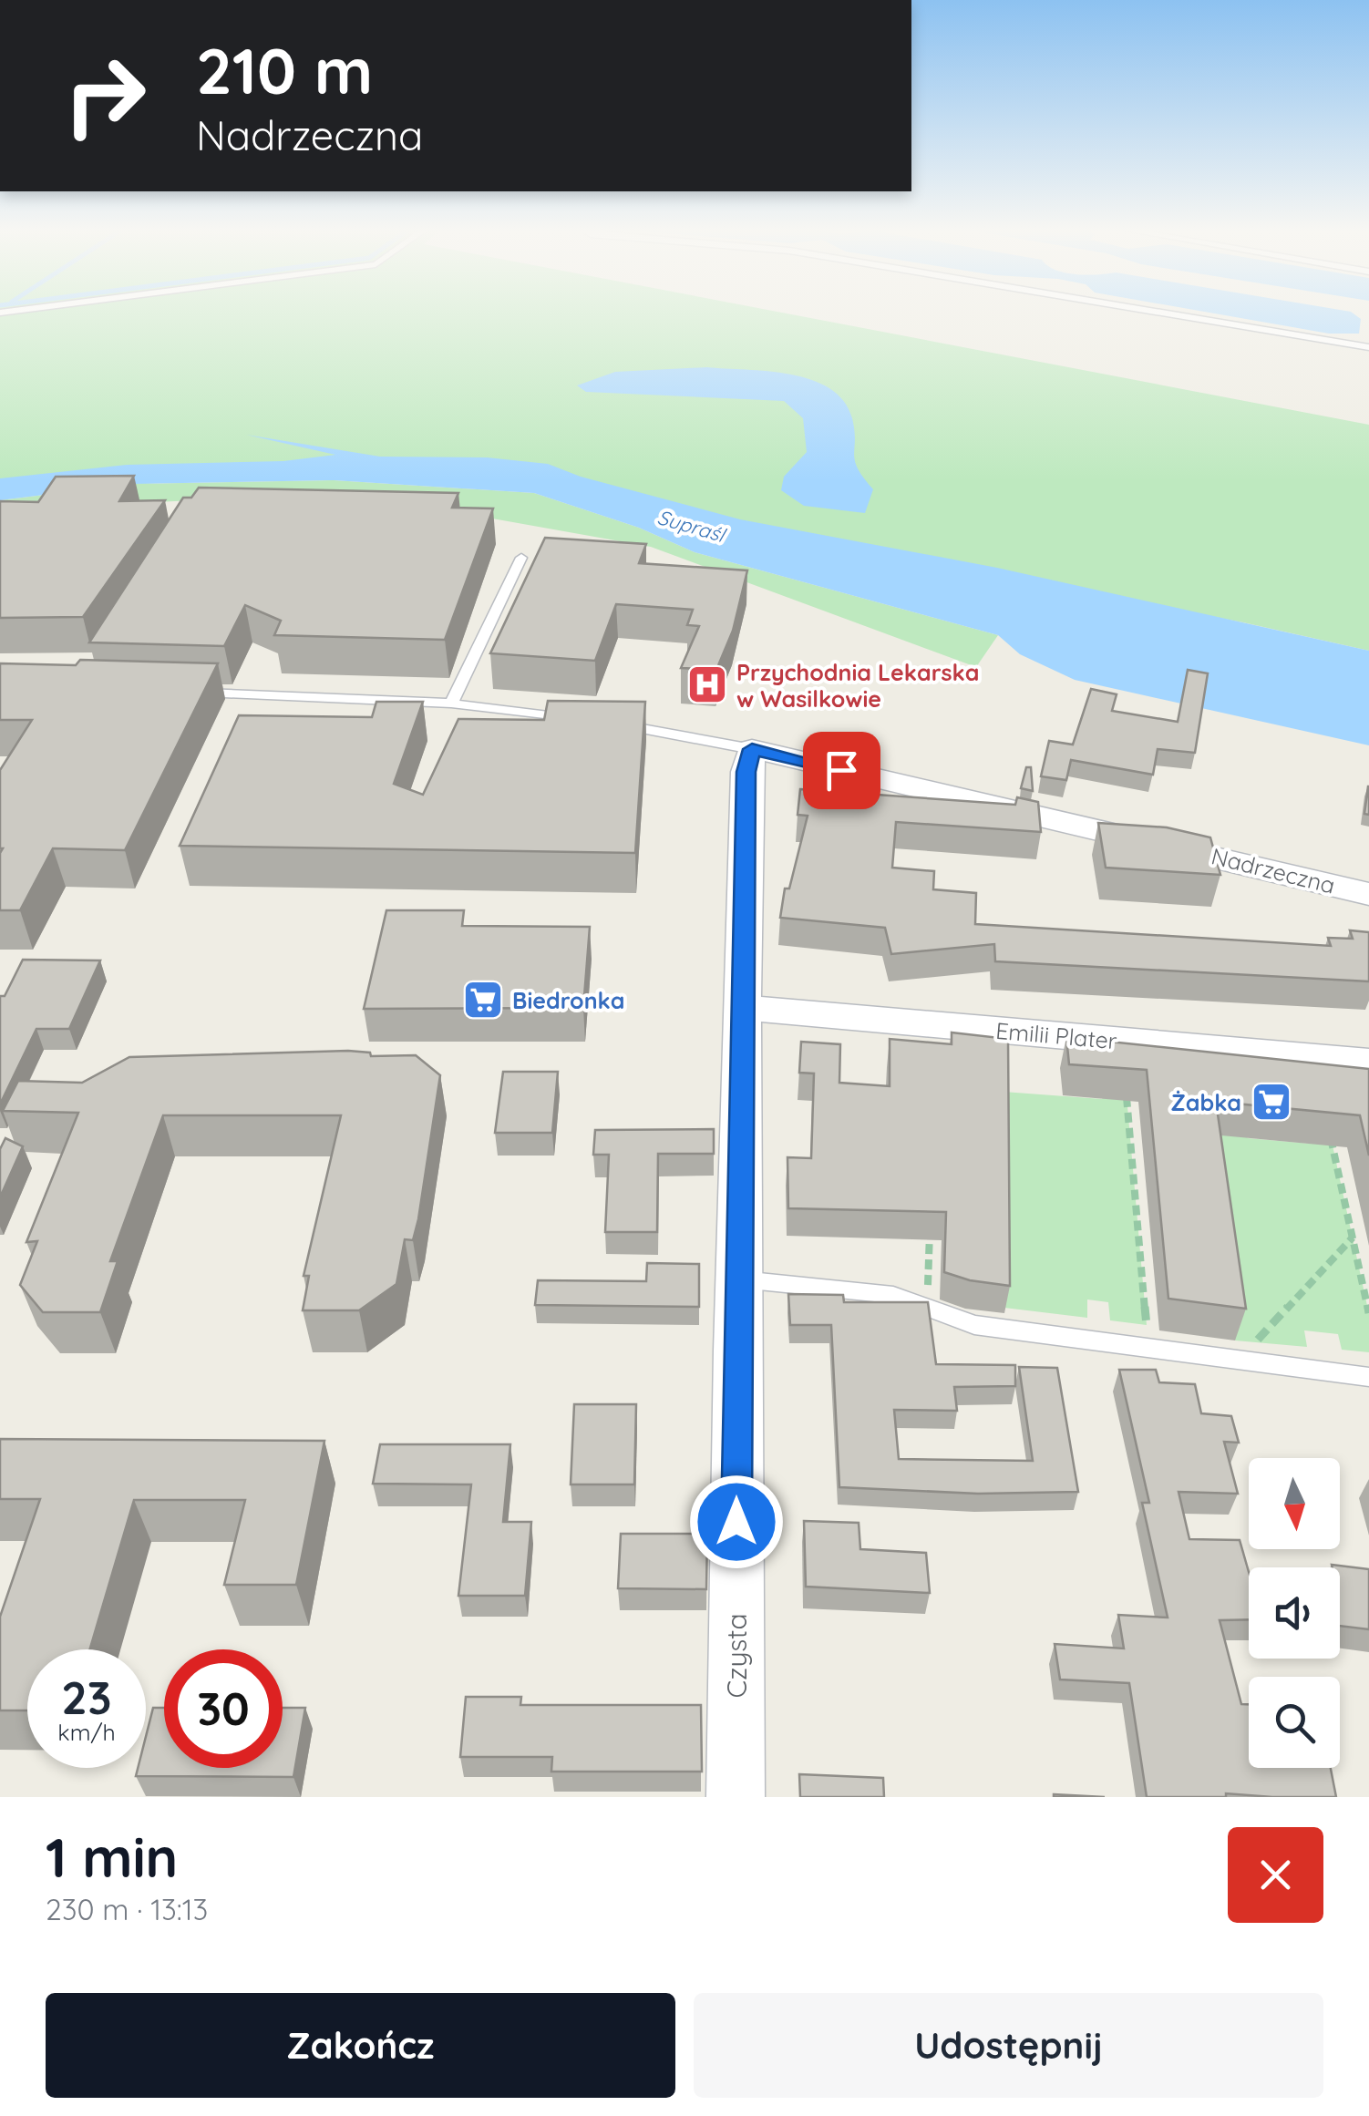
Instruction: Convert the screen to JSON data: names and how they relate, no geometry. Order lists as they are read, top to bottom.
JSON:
{
  "streets": {
    "street": ["Nadrzeczna", "Emilii Plater", "Czysta"]
  },
  "crossings": [
    ["Nadrzeczna", "Czysta"],
    ["Emilii Plater", "Czysta"]
  ],
  "water": ["Supraśl"],
  "places": {
    "hospital": ["Przychodnia Lekarska w Wasilkowie"],
    "supermarket": ["Biedronka", "Żabka"]
  },
  "north": "bottom",
  "page": {
    "turn": ["210 m", "Nadrzeczna"],
    "speed": "23 km/h",
    "limit": "30",
    "heading": ["1 min", "230 m · 13:13"],
    "buttons": ["Zakończ", "Udostępnij"]
  }
}
